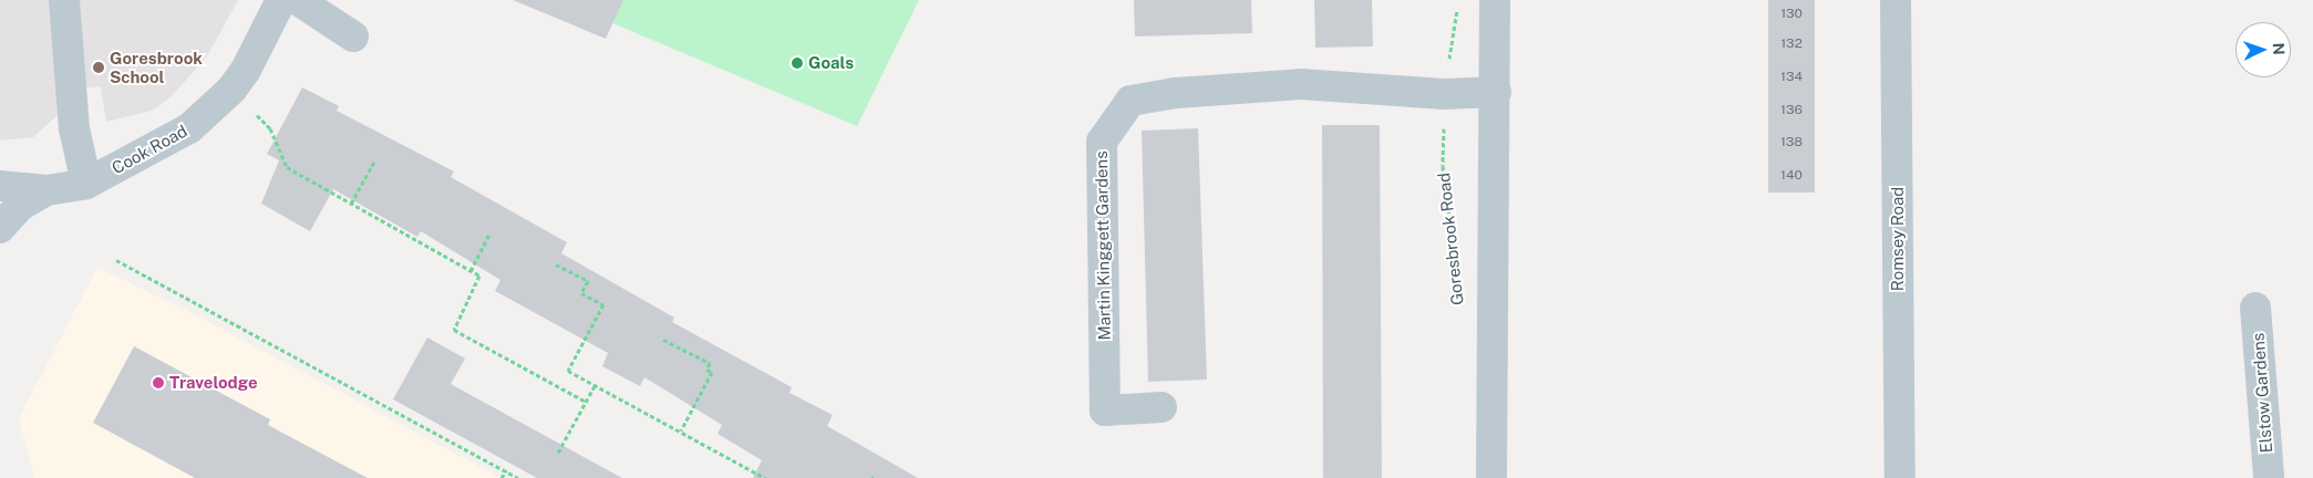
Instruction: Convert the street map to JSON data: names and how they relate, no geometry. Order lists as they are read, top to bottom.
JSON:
{
  "streets": {
    "street": [
      "Cook Road",
      "Goresbrook Road",
      "Romsey Road",
      "Martin Kinggett Gardens",
      "Elstow Gardens"
    ]
  },
  "crossings": [
    ["Goresbrook Road", "Martin Kinggett Gardens"]
  ],
  "places": ["Goals", "Goresbrook School", "Travelodge"],
  "house_numbers": [
    "130",
    "132",
    "134",
    "136",
    "138",
    "140"
  ],
  "north": "right"
}
